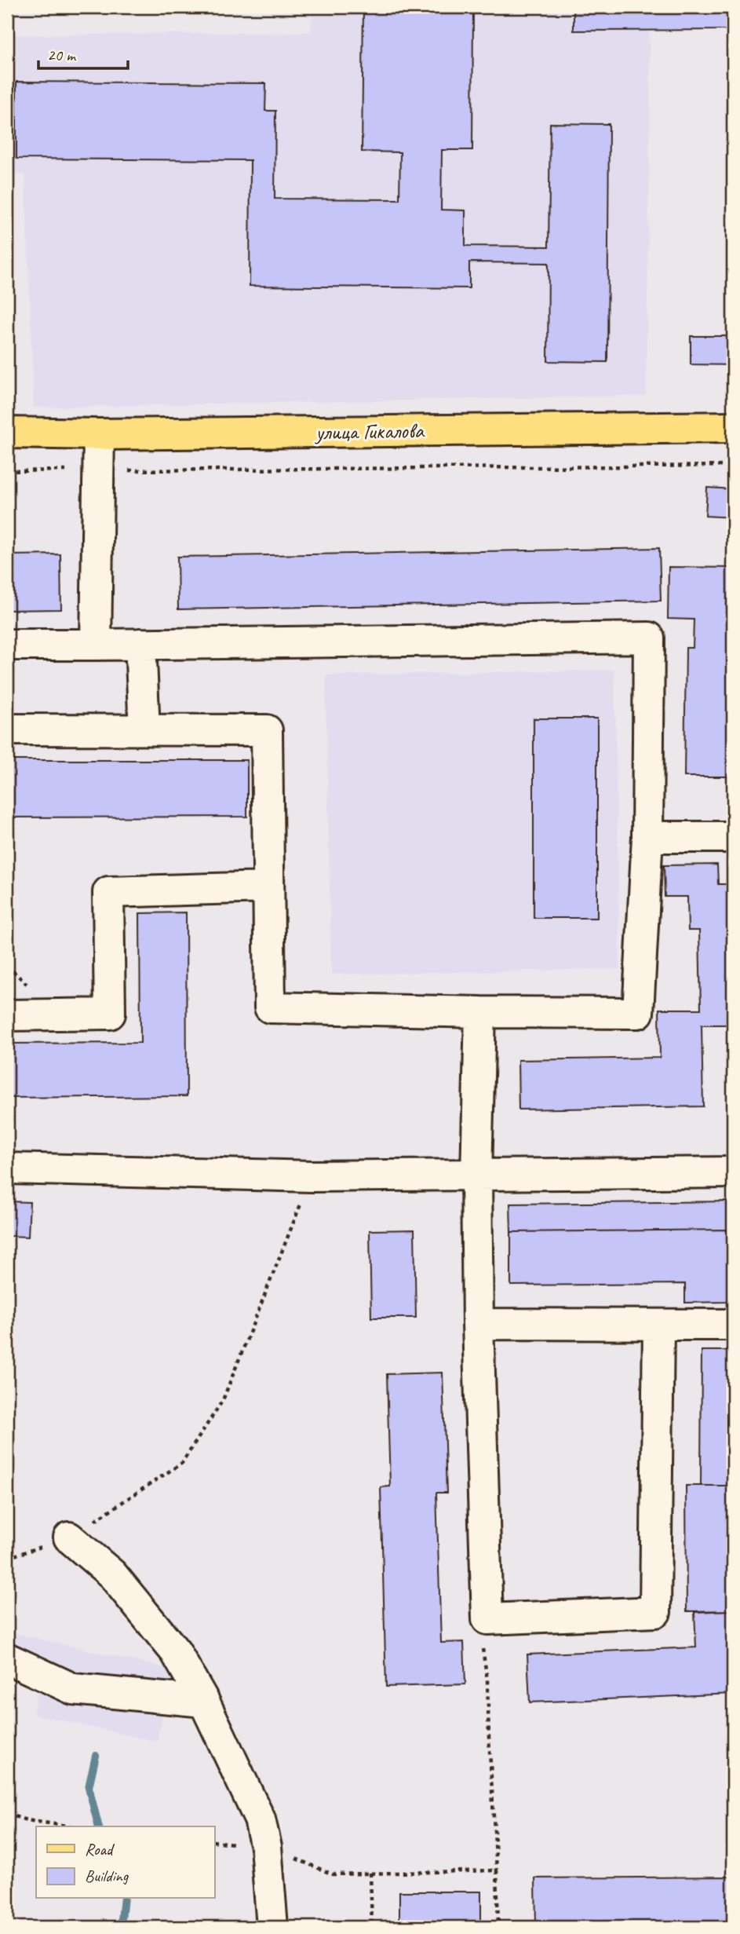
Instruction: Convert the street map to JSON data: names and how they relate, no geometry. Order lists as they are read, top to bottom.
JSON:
{
  "streets": {
    "main road": ["улица Гикалова"]
  },
  "legend": ["Road", "Building"],
  "scale_bar": "20 m"
}
